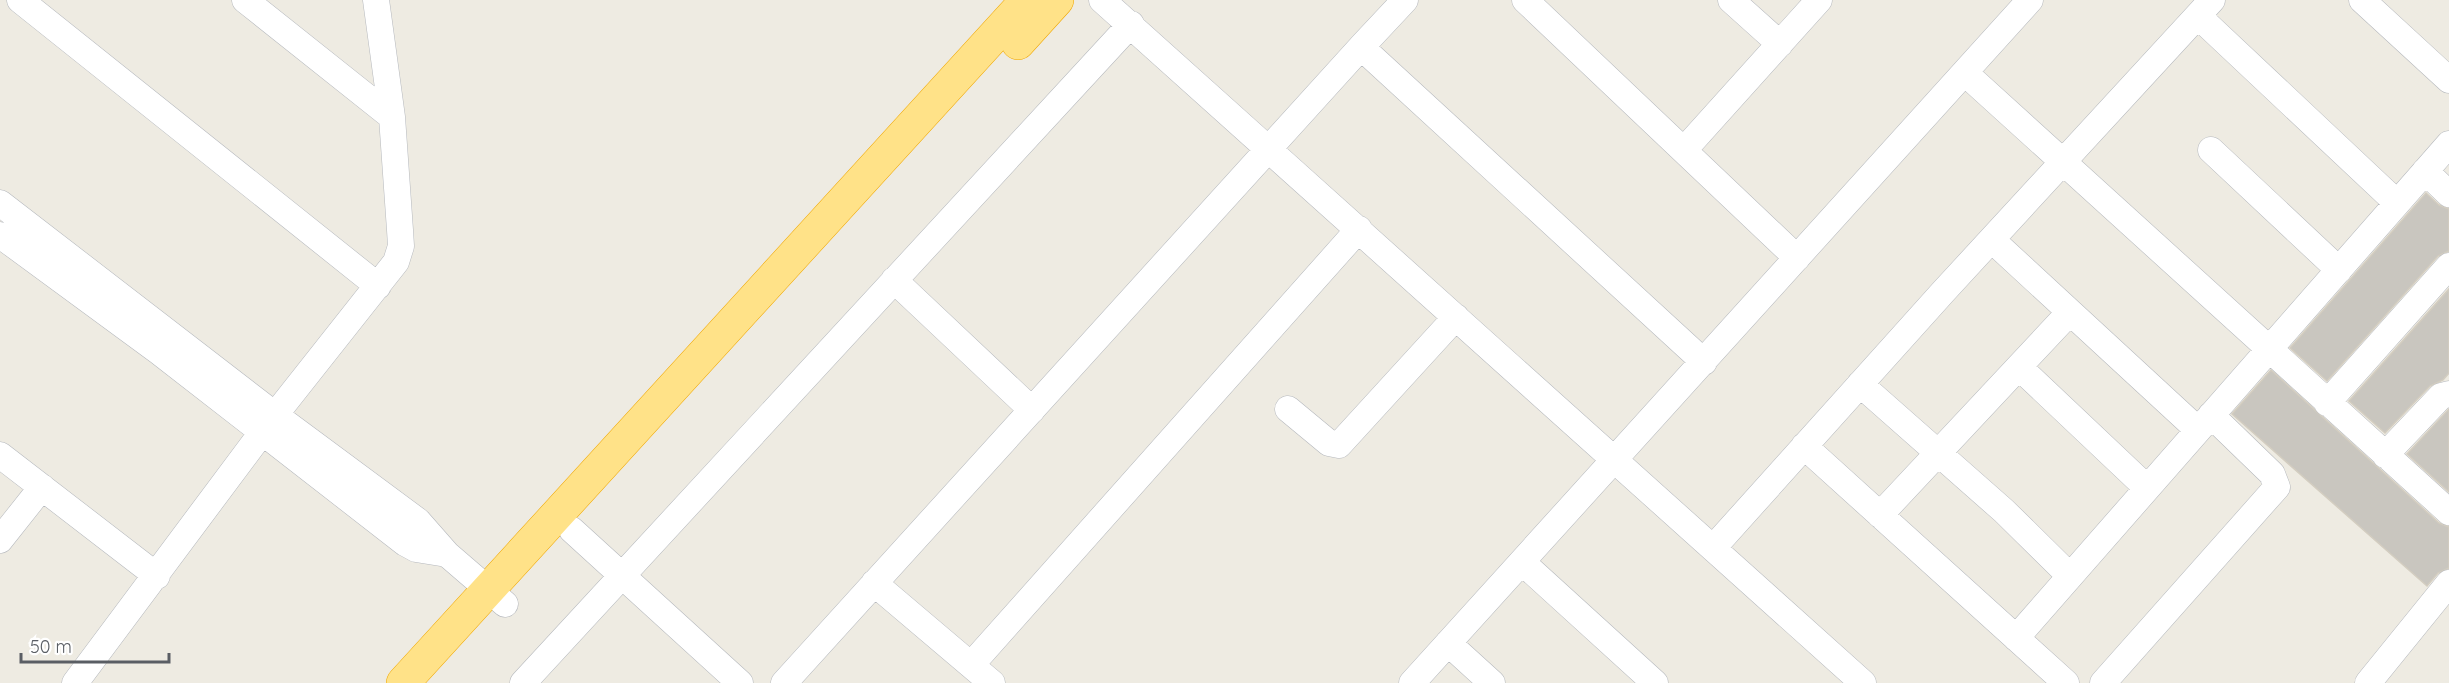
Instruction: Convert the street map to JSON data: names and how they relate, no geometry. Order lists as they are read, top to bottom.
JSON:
{
  "scale_bar": "50 m"
}
